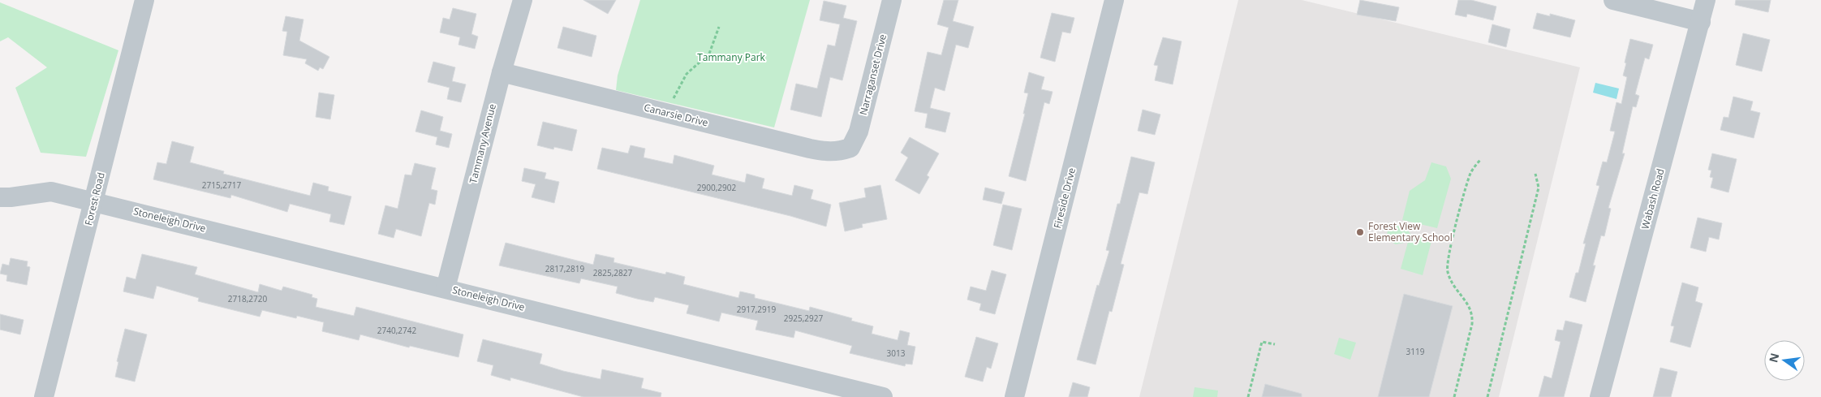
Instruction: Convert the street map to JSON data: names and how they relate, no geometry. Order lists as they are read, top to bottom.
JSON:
{
  "streets": {
    "street": [
      "Narraganset Drive",
      "Canarsie Drive",
      "Tammany Avenue",
      "Fireside Drive",
      "Forest Road",
      "Wabash Road",
      "Stoneleigh Drive"
    ]
  },
  "crossings": [
    ["Narraganset Drive", "Canarsie Drive"],
    ["Canarsie Drive", "Tammany Avenue"],
    ["Tammany Avenue", "Stoneleigh Drive"],
    ["Forest Road", "Stoneleigh Drive"]
  ],
  "parks": ["Tammany Park"],
  "places": ["Forest View Elementary School"],
  "house_numbers": [
    "2715,2717",
    "2900,2902",
    "2817,2819",
    "2825,2827",
    "2718,2720",
    "2917,2919",
    "2925,2927",
    "2740,2742",
    "3119",
    "3013"
  ],
  "north": "left"
}
